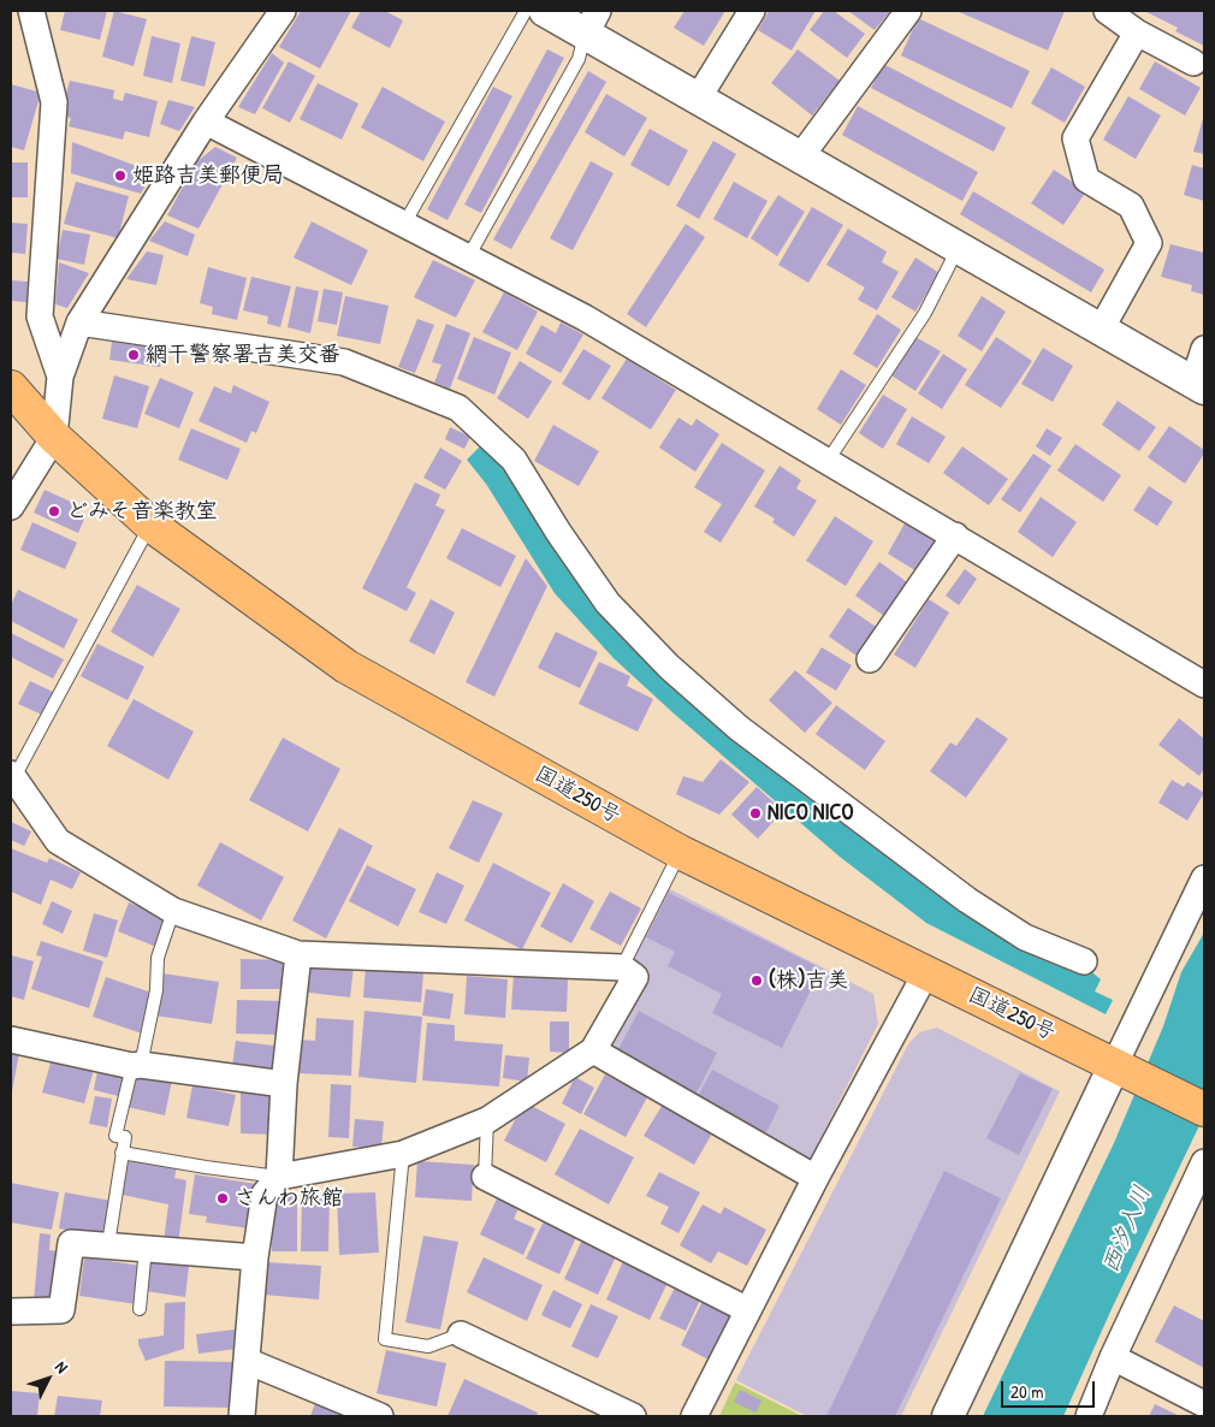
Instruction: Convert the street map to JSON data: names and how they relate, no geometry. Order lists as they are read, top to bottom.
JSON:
{
  "streets": {
    "highway": ["国道250号"]
  },
  "water": ["西汐入川"],
  "places": [
    "姫路吉美郵便局",
    "網干警察署吉美交番",
    "どみそ音楽教室",
    "NICO NICO",
    "(株)吉美",
    "さんわ旅館"
  ],
  "scale_bar": "20 m",
  "north": "top right"
}
